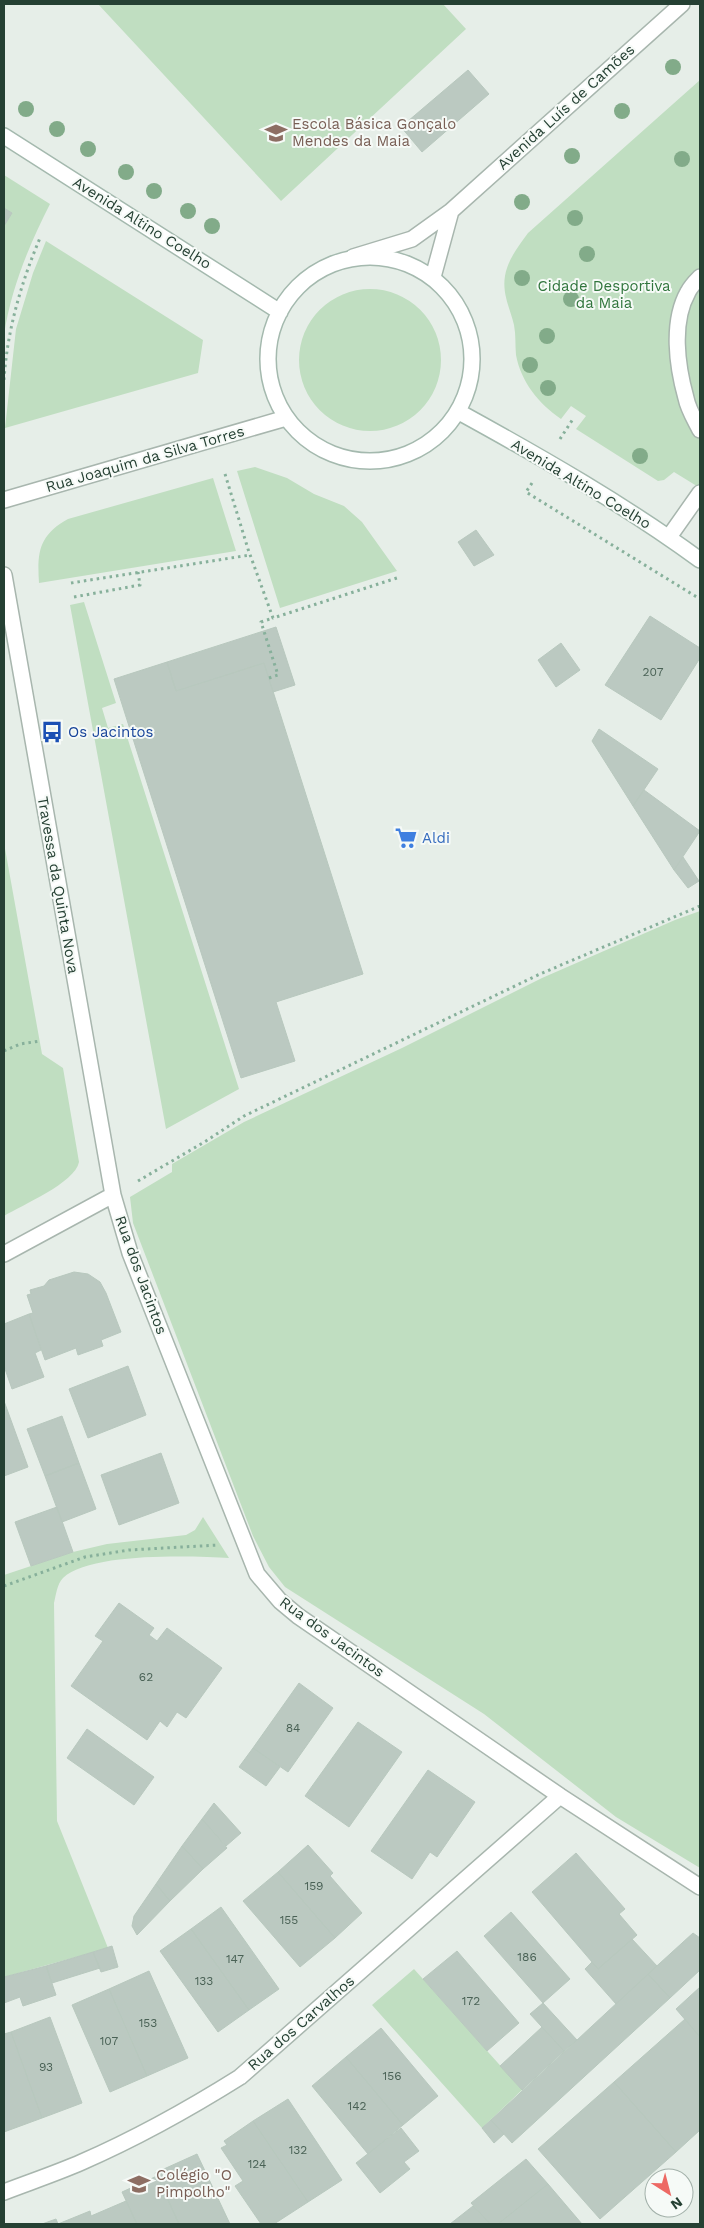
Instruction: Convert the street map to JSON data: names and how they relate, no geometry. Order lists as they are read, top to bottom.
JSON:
{
  "streets": {
    "street": [
      "Avenida Luís de Camões",
      "Avenida Altino Coelho",
      "Rua Joaquim da Silva Torres",
      "Travessa da Quinta Nova",
      "Rua dos Jacintos",
      "Rua dos Carvalhos"
    ]
  },
  "crossings": [
    ["Travessa da Quinta Nova", "Rua dos Jacintos"],
    ["Rua dos Jacintos", "Rua dos Carvalhos"]
  ],
  "parks": ["Cidade Desportiva da Maia"],
  "places": {
    "school or university": ["Escola Básica Gonçalo Mendes da Maia", "Colégio \"O Pimpolho\""],
    "bus stop": ["Os Jacintos"],
    "supermarket": ["Aldi"]
  },
  "house_numbers": [
    "207",
    "62",
    "84",
    "159",
    "155",
    "186",
    "147",
    "133",
    "172",
    "153",
    "107",
    "93",
    "156",
    "142",
    "132",
    "124"
  ],
  "north": "bottom right"
}
